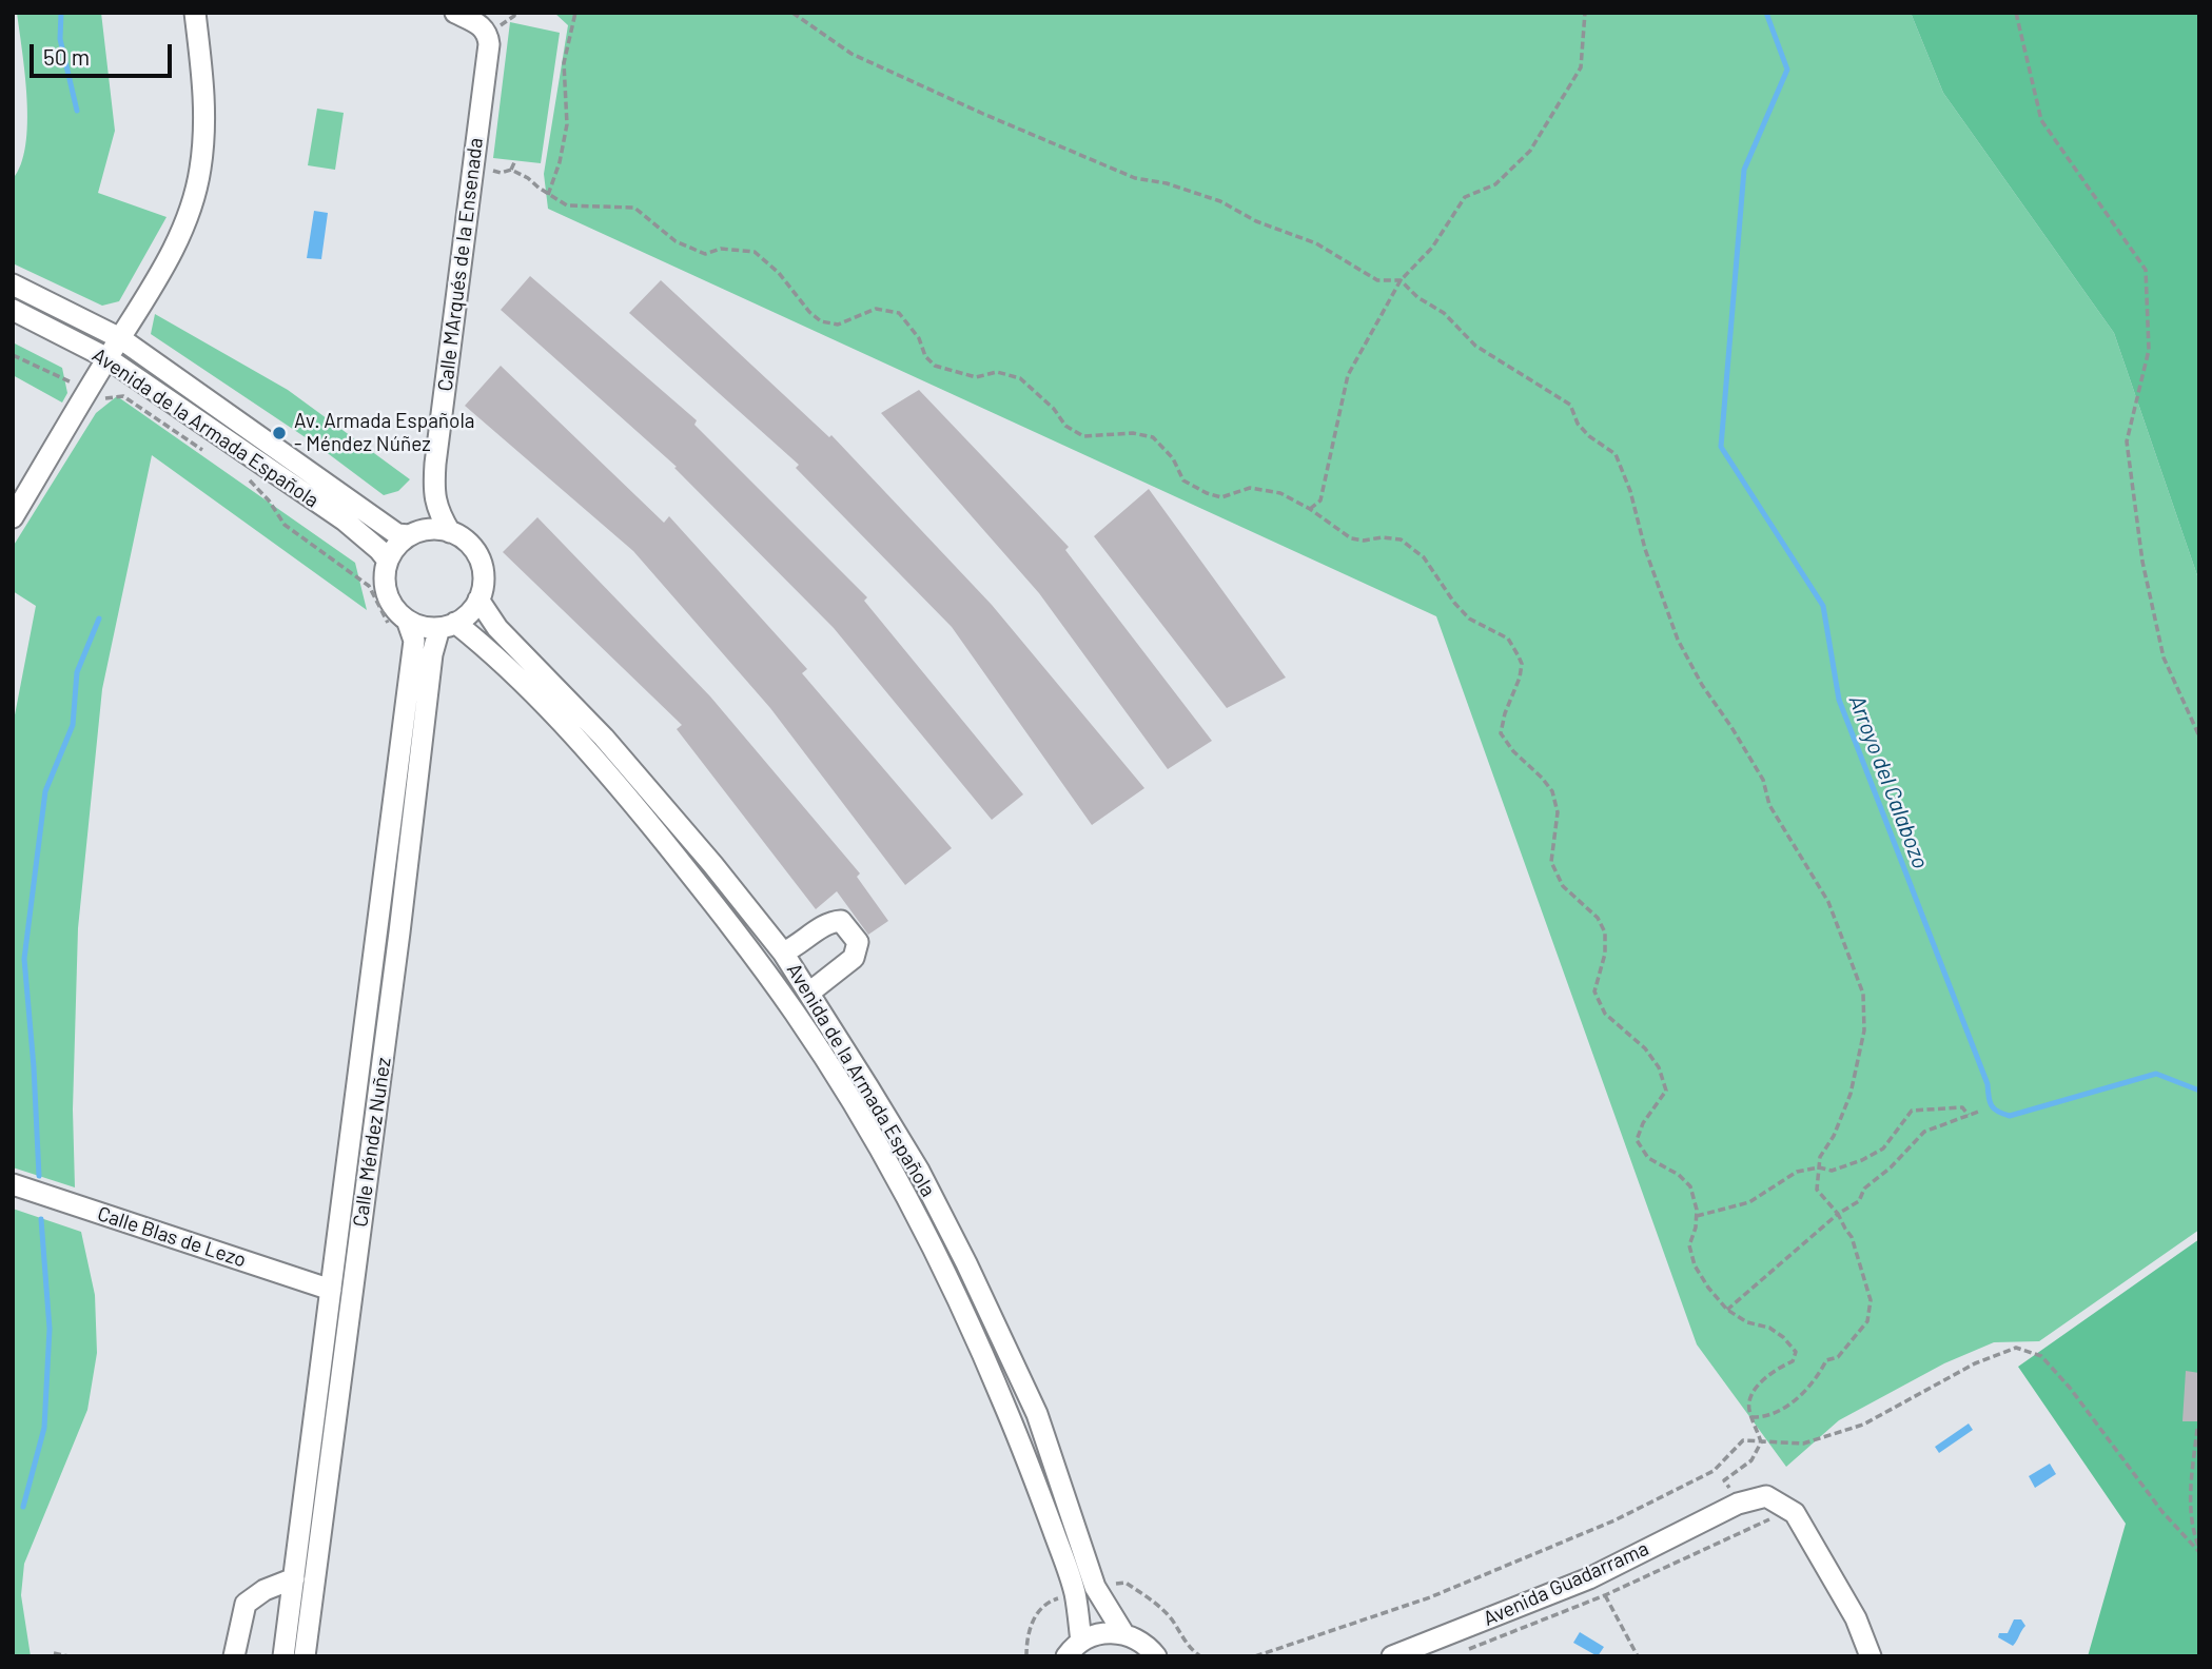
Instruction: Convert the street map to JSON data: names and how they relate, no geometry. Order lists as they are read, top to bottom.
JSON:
{
  "streets": {
    "street": [
      "Calle MArqués de la Ensenada",
      "Avenida de la Armada Española",
      "Calle Méndez Nuñez",
      "Calle Blas de Lezo",
      "Avenida Guadarrama"
    ]
  },
  "crossings": [
    ["Calle MArqués de la Ensenada", "Avenida de la Armada Española"],
    ["Calle MArqués de la Ensenada", "Calle Méndez Nuñez"],
    ["Avenida de la Armada Española", "Calle Méndez Nuñez"],
    ["Calle Méndez Nuñez", "Calle Blas de Lezo"]
  ],
  "water": ["Arroyo del Calabozo"],
  "places": ["Av. Armada Española - Méndez Núñez"],
  "scale_bar": "50 m"
}
